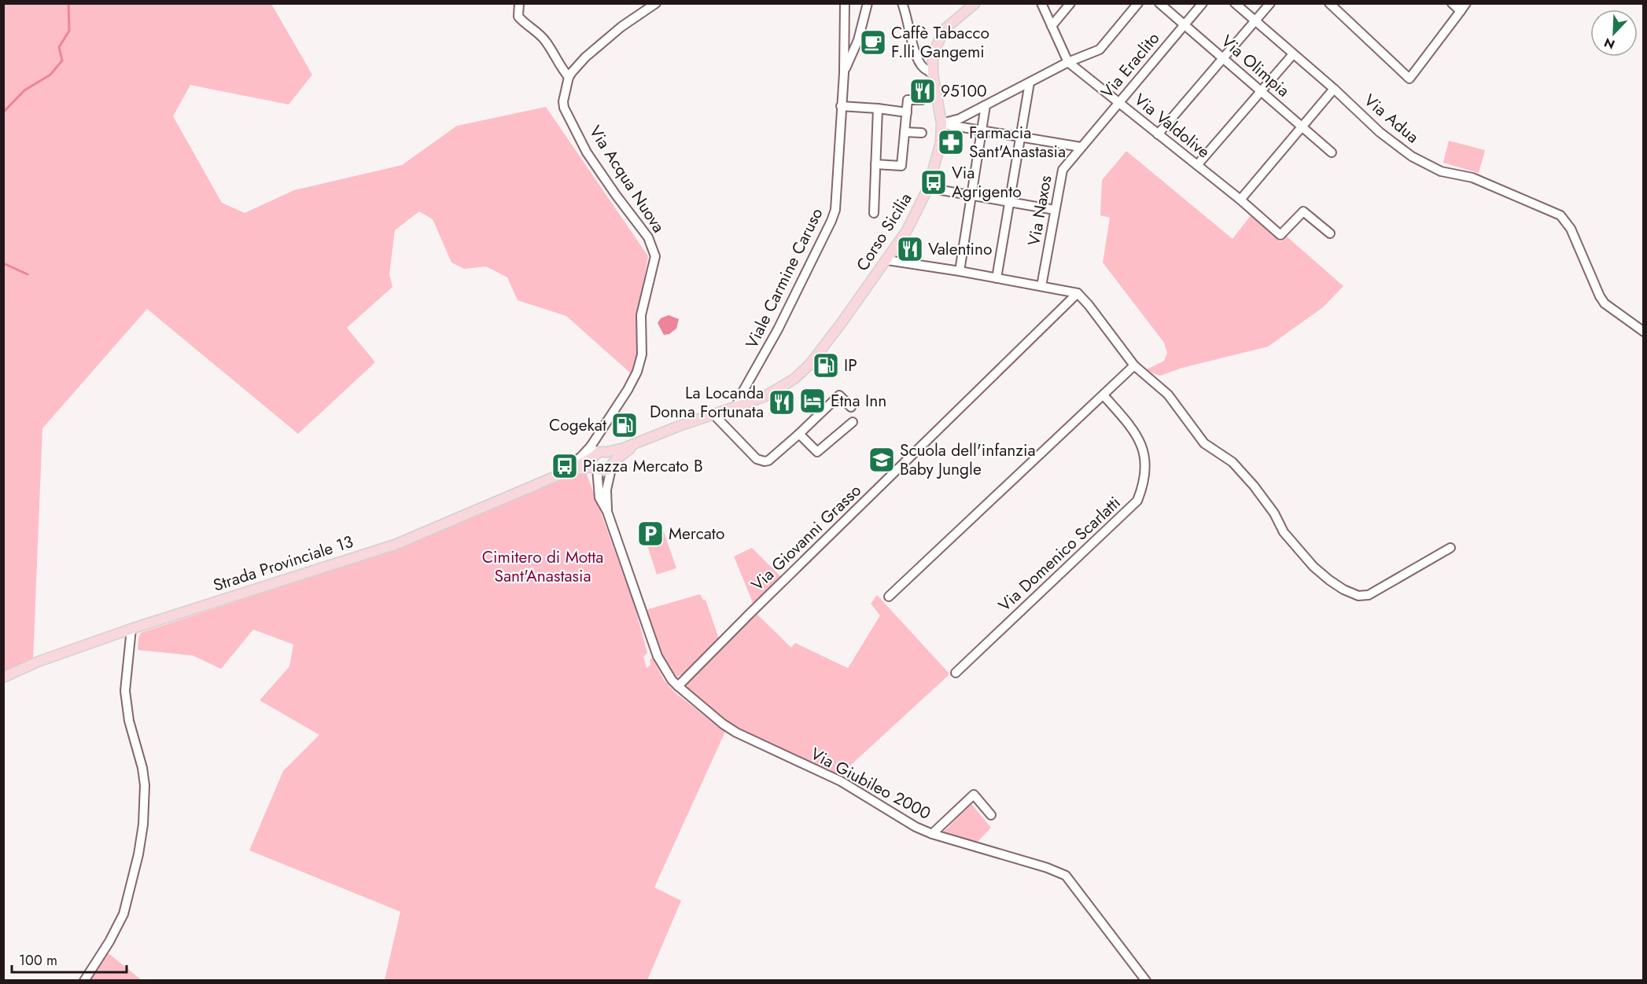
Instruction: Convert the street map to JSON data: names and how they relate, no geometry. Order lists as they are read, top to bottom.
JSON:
{
  "streets": {
    "main road": ["Corso Sicilia", "Strada Provinciale 13"],
    "street": [
      "Via Eraclito",
      "Via Olimpia",
      "Via Adua",
      "Via Valdolive",
      "Via Acqua Nuova",
      "Via Naxos",
      "Viale Carmine Caruso",
      "Via Giovanni Grasso",
      "Via Domenico Scarlatti",
      "Via Giubileo 2000"
    ]
  },
  "crossings": [
    ["Via Eraclito", "Via Olimpia"],
    ["Via Eraclito", "Via Valdolive"],
    ["Via Eraclito", "Via Naxos"],
    ["Via Acqua Nuova", "Strada Provinciale 13"],
    ["Via Acqua Nuova", "Via Giubileo 2000"],
    ["Corso Sicilia", "Viale Carmine Caruso"],
    ["Via Giovanni Grasso", "Via Giubileo 2000"]
  ],
  "parks": ["Cimitero di Motta Sant'Anastasia"],
  "places": {
    "cafe": ["Caffè Tabacco F.lli Gangemi"],
    "restaurant": ["95100", "Valentino", "La Locanda Donna Fortunata"],
    "pharmacy": ["Farmacia Sant'Anastasia"],
    "bus stop": ["Via Agrigento", "Piazza Mercato B"],
    "fuel station": ["IP", "Cogekat"],
    "hotel": ["Etna Inn"],
    "school or university": ["Scuola dell'infanzia Baby Jungle"],
    "parking": ["Mercato"]
  },
  "scale_bar": "100 m",
  "north": "bottom left"
}
